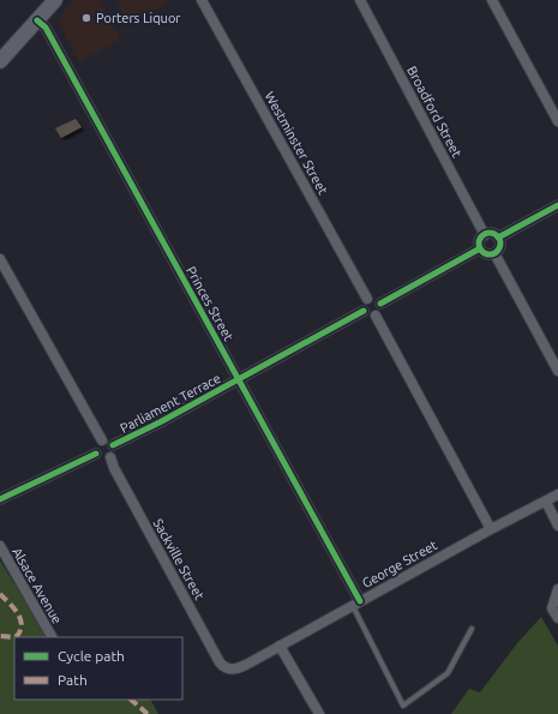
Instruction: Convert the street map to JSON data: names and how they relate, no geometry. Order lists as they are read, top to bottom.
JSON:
{
  "streets": {
    "street": [
      "Broadford Street",
      "Westminster Street",
      "Princes Street",
      "Parliament Terrace",
      "Sackville Street",
      "George Street",
      "Alsace Avenue"
    ]
  },
  "crossings": [
    ["Westminster Street", "Parliament Terrace"],
    ["Princes Street", "Parliament Terrace"],
    ["Princes Street", "George Street"],
    ["Parliament Terrace", "Sackville Street"],
    ["Sackville Street", "George Street"]
  ],
  "places": ["Porters Liquor"],
  "legend": ["Cycle path", "Path"]
}
